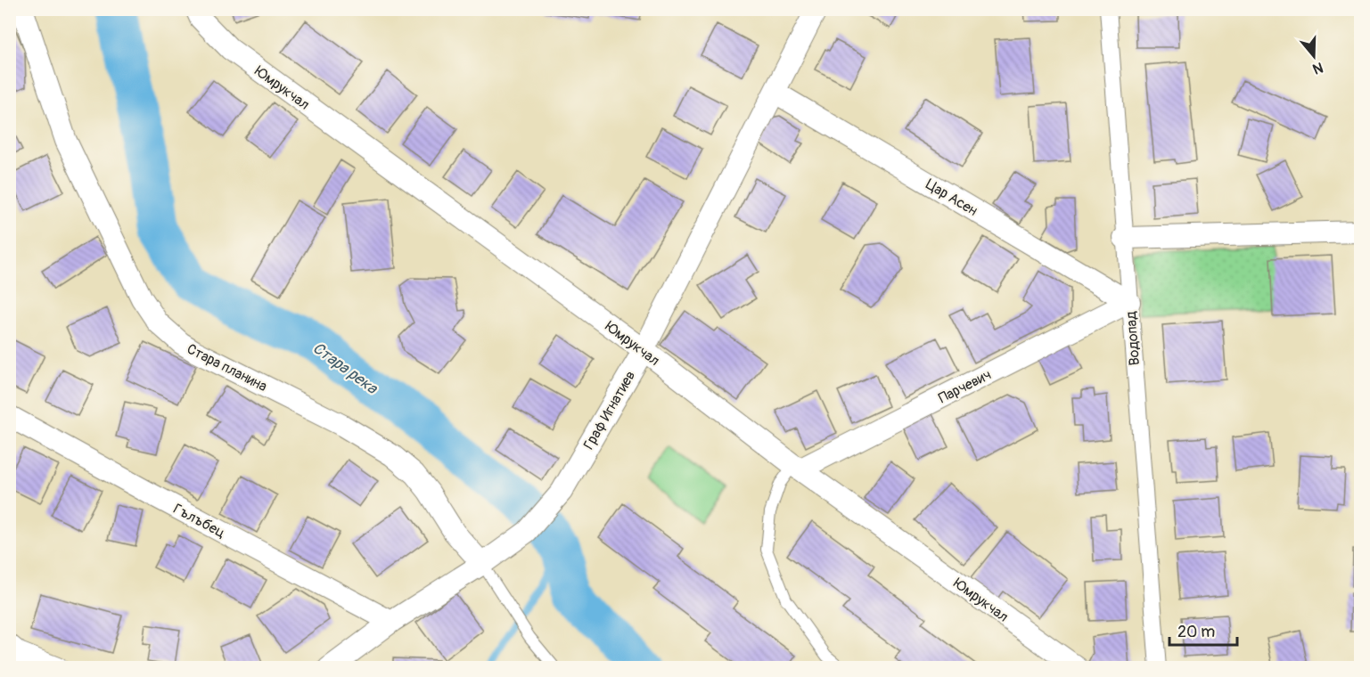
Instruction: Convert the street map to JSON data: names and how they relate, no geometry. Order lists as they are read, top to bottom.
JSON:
{
  "streets": {
    "street": [
      "Юмрукчал",
      "Цар Асен",
      "Водопад",
      "Стара планина",
      "Парчевич",
      "Граф Игнатиев",
      "Гълъбец"
    ]
  },
  "crossings": [
    ["Юмрукчал", "Парчевич"],
    ["Юмрукчал", "Граф Игнатиев"],
    ["Цар Асен", "Водопад"],
    ["Цар Асен", "Парчевич"],
    ["Цар Асен", "Граф Игнатиев"],
    ["Водопад", "Парчевич"],
    ["Стара планина", "Граф Игнатиев"],
    ["Граф Игнатиев", "Гълъбец"]
  ],
  "water": ["Стара река"],
  "scale_bar": "20 m",
  "north": "bottom"
}
